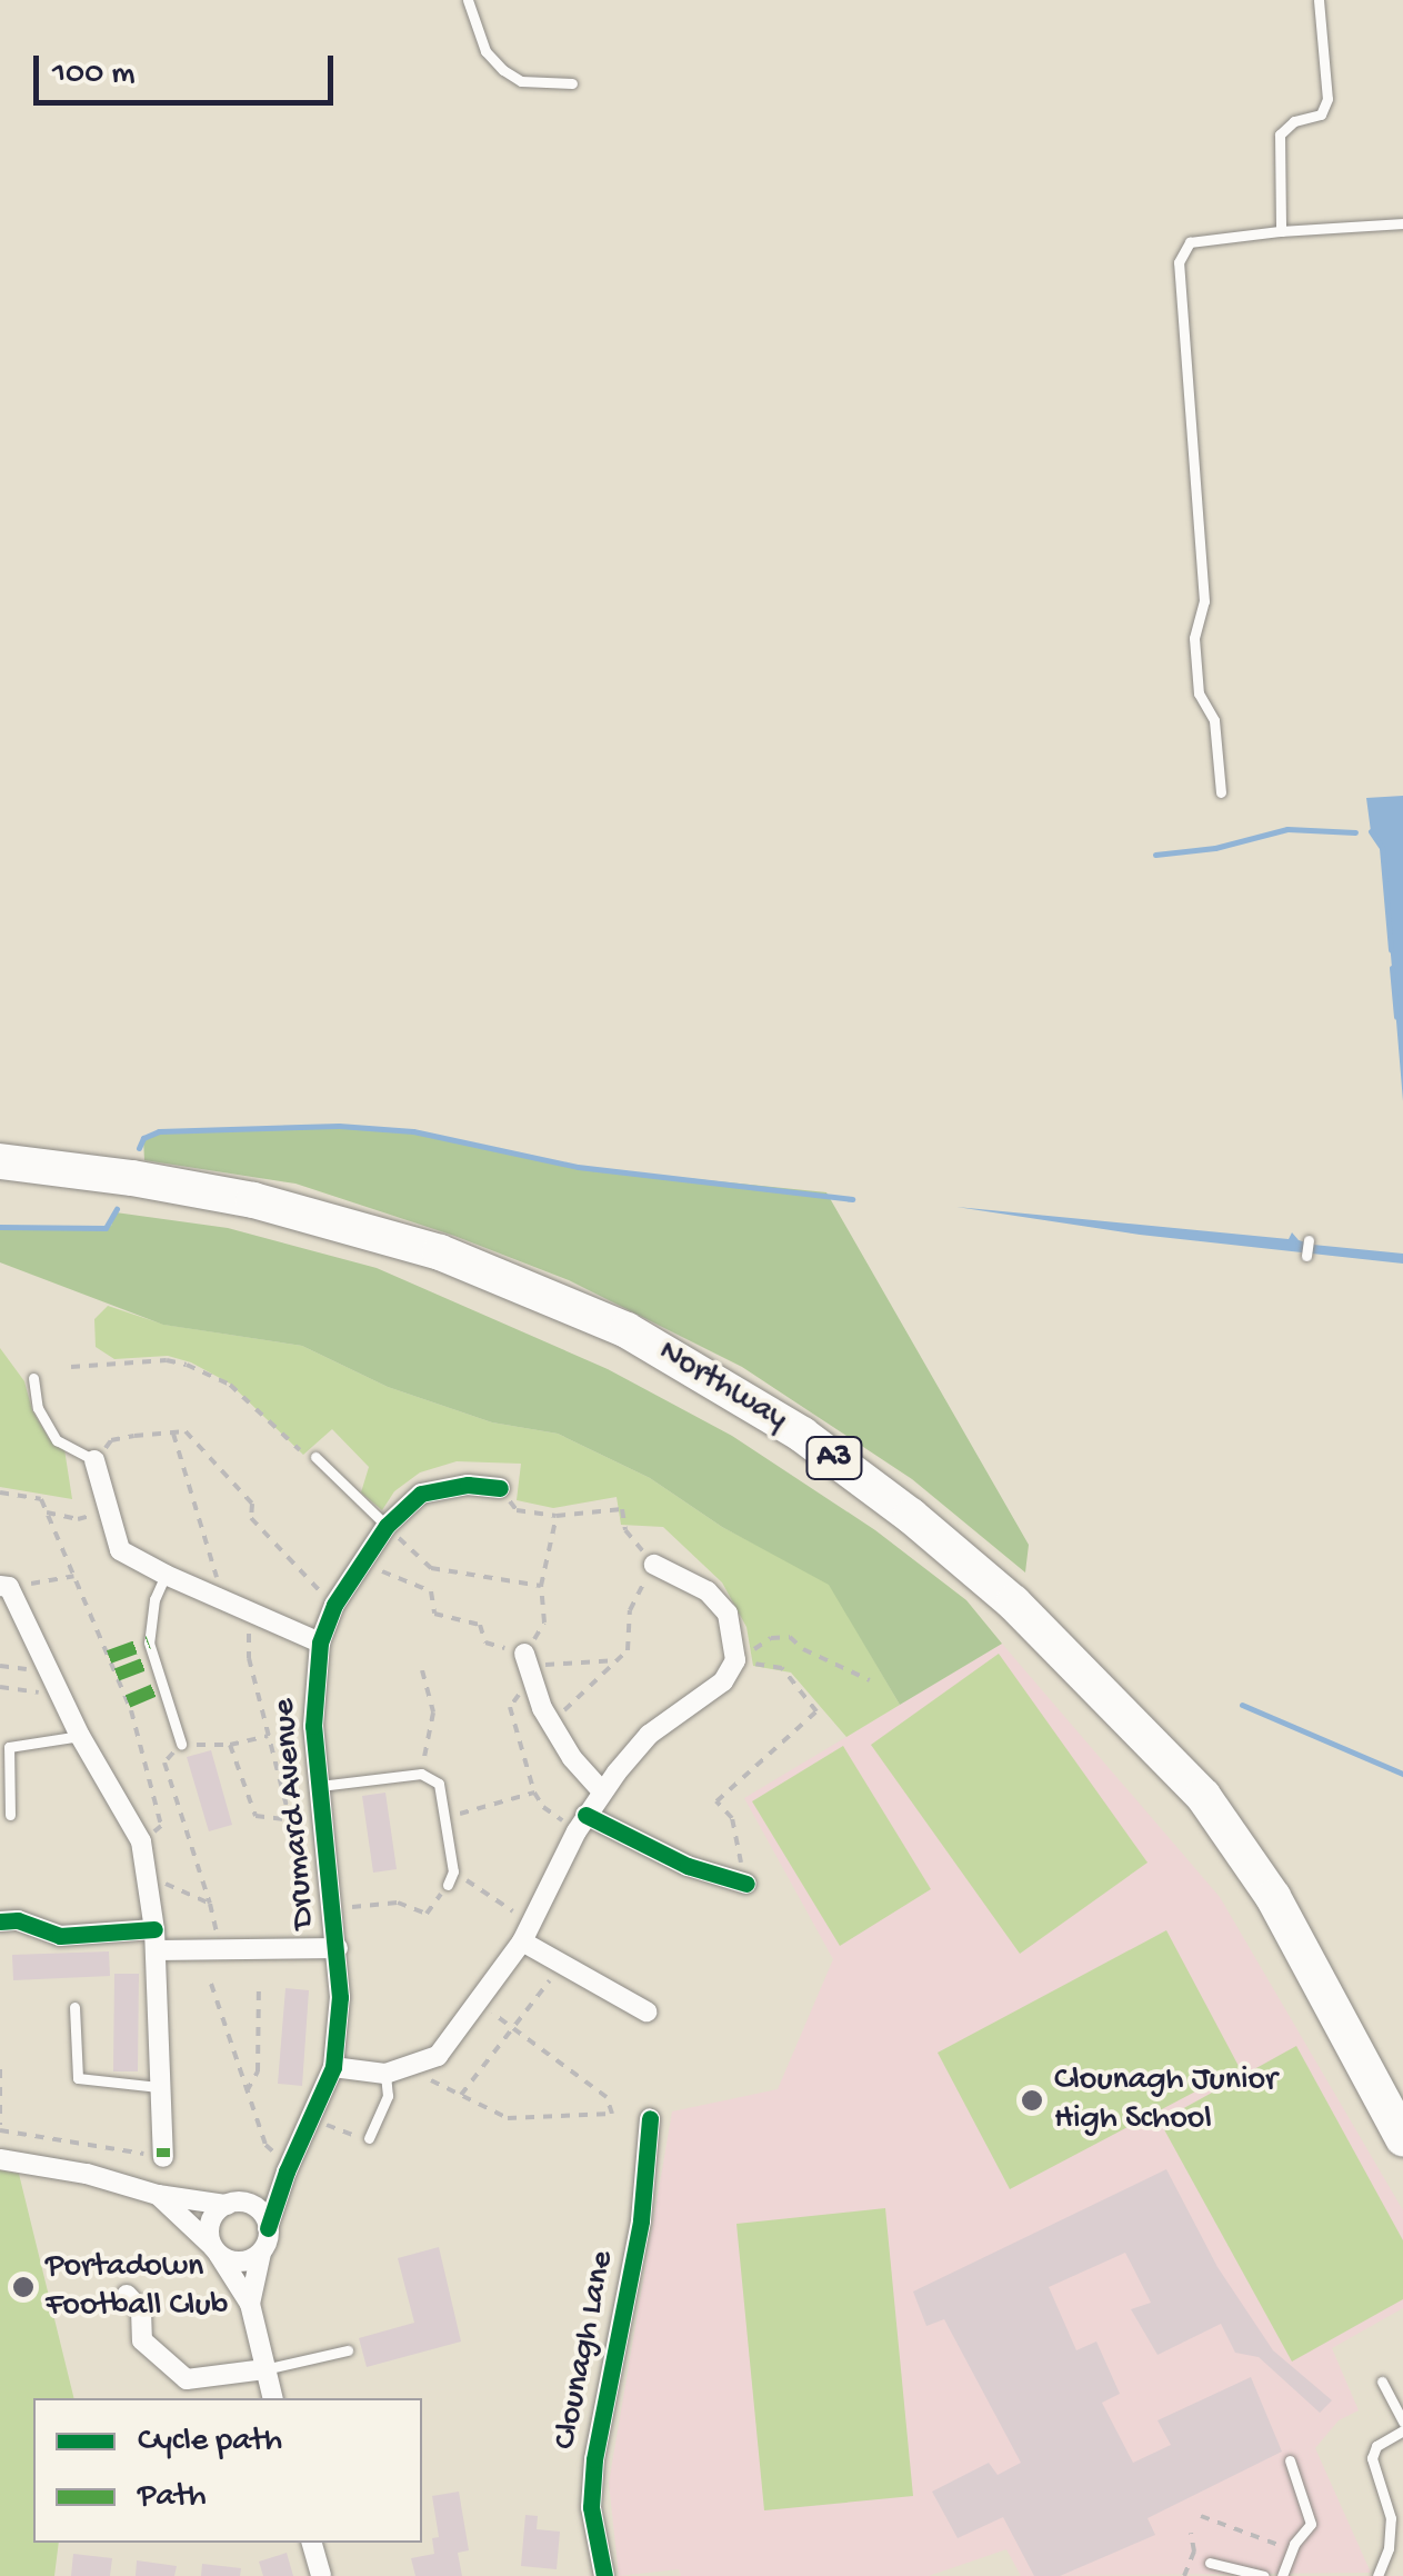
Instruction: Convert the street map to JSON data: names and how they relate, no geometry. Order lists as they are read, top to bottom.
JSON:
{
  "streets": {
    "highway": ["Northway", "A3"],
    "street": ["Drumard Avenue", "Clounagh Lane"]
  },
  "places": ["Clounagh Junior High School", "Portadown Football Club"],
  "legend": ["Cycle path", "Path"],
  "scale_bar": "100 m"
}
